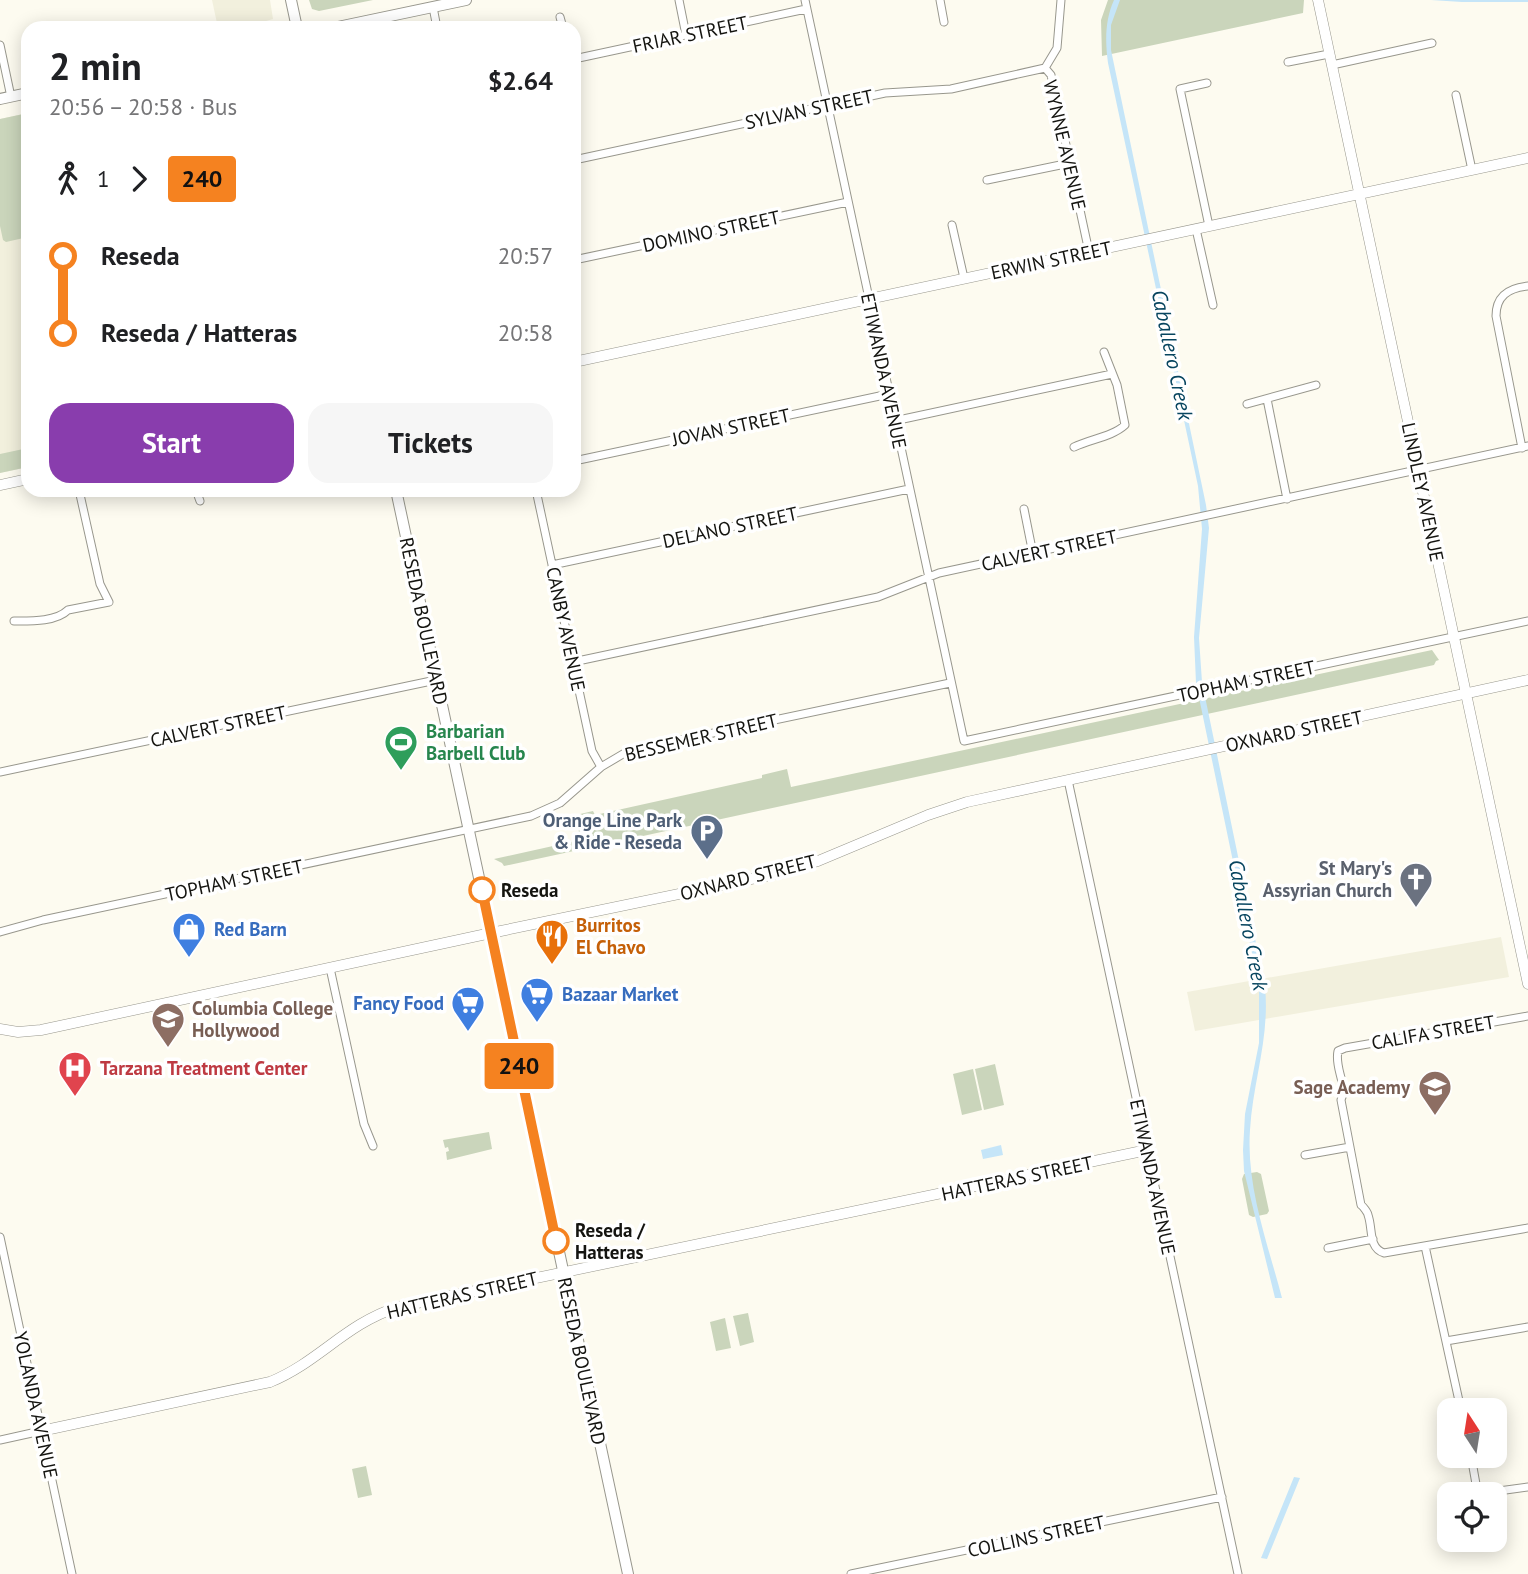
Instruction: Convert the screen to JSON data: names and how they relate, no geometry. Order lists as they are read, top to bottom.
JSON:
{
  "streets": {
    "main road": [
      "ERWIN STREET",
      "LINDLEY AVENUE",
      "RESEDA BOULEVARD",
      "OXNARD STREET",
      "HATTERAS STREET"
    ],
    "street": [
      "FRIAR STREET",
      "SYLVAN STREET",
      "WYNNE AVENUE",
      "DOMINO STREET",
      "ETIWANDA AVENUE",
      "JOVAN STREET",
      "DELANO STREET",
      "CALVERT STREET",
      "CANBY AVENUE",
      "TOPHAM STREET",
      "BESSEMER STREET",
      "CALIFA STREET",
      "YOLANDA AVENUE",
      "COLLINS STREET"
    ]
  },
  "crossings": [
    ["FRIAR STREET", "ETIWANDA AVENUE"],
    ["SYLVAN STREET", "WYNNE AVENUE"],
    ["SYLVAN STREET", "ETIWANDA AVENUE"],
    ["WYNNE AVENUE", "ERWIN STREET"],
    ["DOMINO STREET", "ETIWANDA AVENUE"],
    ["ERWIN STREET", "ETIWANDA AVENUE"],
    ["ERWIN STREET", "LINDLEY AVENUE"],
    ["ETIWANDA AVENUE", "JOVAN STREET"],
    ["ETIWANDA AVENUE", "DELANO STREET"],
    ["ETIWANDA AVENUE", "CALVERT STREET"],
    ["ETIWANDA AVENUE", "TOPHAM STREET"],
    ["ETIWANDA AVENUE", "OXNARD STREET"],
    ["ETIWANDA AVENUE", "BESSEMER STREET"],
    ["ETIWANDA AVENUE", "HATTERAS STREET"],
    ["ETIWANDA AVENUE", "COLLINS STREET"],
    ["LINDLEY AVENUE", "CALVERT STREET"],
    ["LINDLEY AVENUE", "TOPHAM STREET"],
    ["LINDLEY AVENUE", "OXNARD STREET"],
    ["DELANO STREET", "CANBY AVENUE"],
    ["CALVERT STREET", "RESEDA BOULEVARD"],
    ["CALVERT STREET", "CANBY AVENUE"],
    ["RESEDA BOULEVARD", "TOPHAM STREET"],
    ["RESEDA BOULEVARD", "OXNARD STREET"],
    ["RESEDA BOULEVARD", "BESSEMER STREET"],
    ["RESEDA BOULEVARD", "HATTERAS STREET"],
    ["CANBY AVENUE", "BESSEMER STREET"],
    ["TOPHAM STREET", "BESSEMER STREET"],
    ["HATTERAS STREET", "YOLANDA AVENUE"]
  ],
  "water": ["Caballero Creek"],
  "places": {
    "sports": ["Barbarian Barbell Club"],
    "parking": ["Orange Line Park & Ride - Reseda"],
    "other": ["Reseda", "Reseda / Hatteras"],
    "church": ["St Mary's Assyrian Church"],
    "shop": ["Red Barn"],
    "restaurant": ["Burritos El Chavo"],
    "supermarket": ["Bazaar Market", "Fancy Food"],
    "school or university": ["Columbia College Hollywood", "Sage Academy"],
    "hospital": ["Tarzana Treatment Center"]
  },
  "lines": ["bus line 240"],
  "north": "top",
  "page": {
    "on_map": "240",
    "heading": ["2 min", "20:56 – 20:58 · Bus", "$2.64"],
    "legs": ["1", "240"],
    "list": [
      {
        "name": "Reseda",
        "value": "20:57"
      },
      {
        "name": "Reseda / Hatteras",
        "value": "20:58"
      }
    ],
    "buttons": ["Start", "Tickets"]
  }
}
